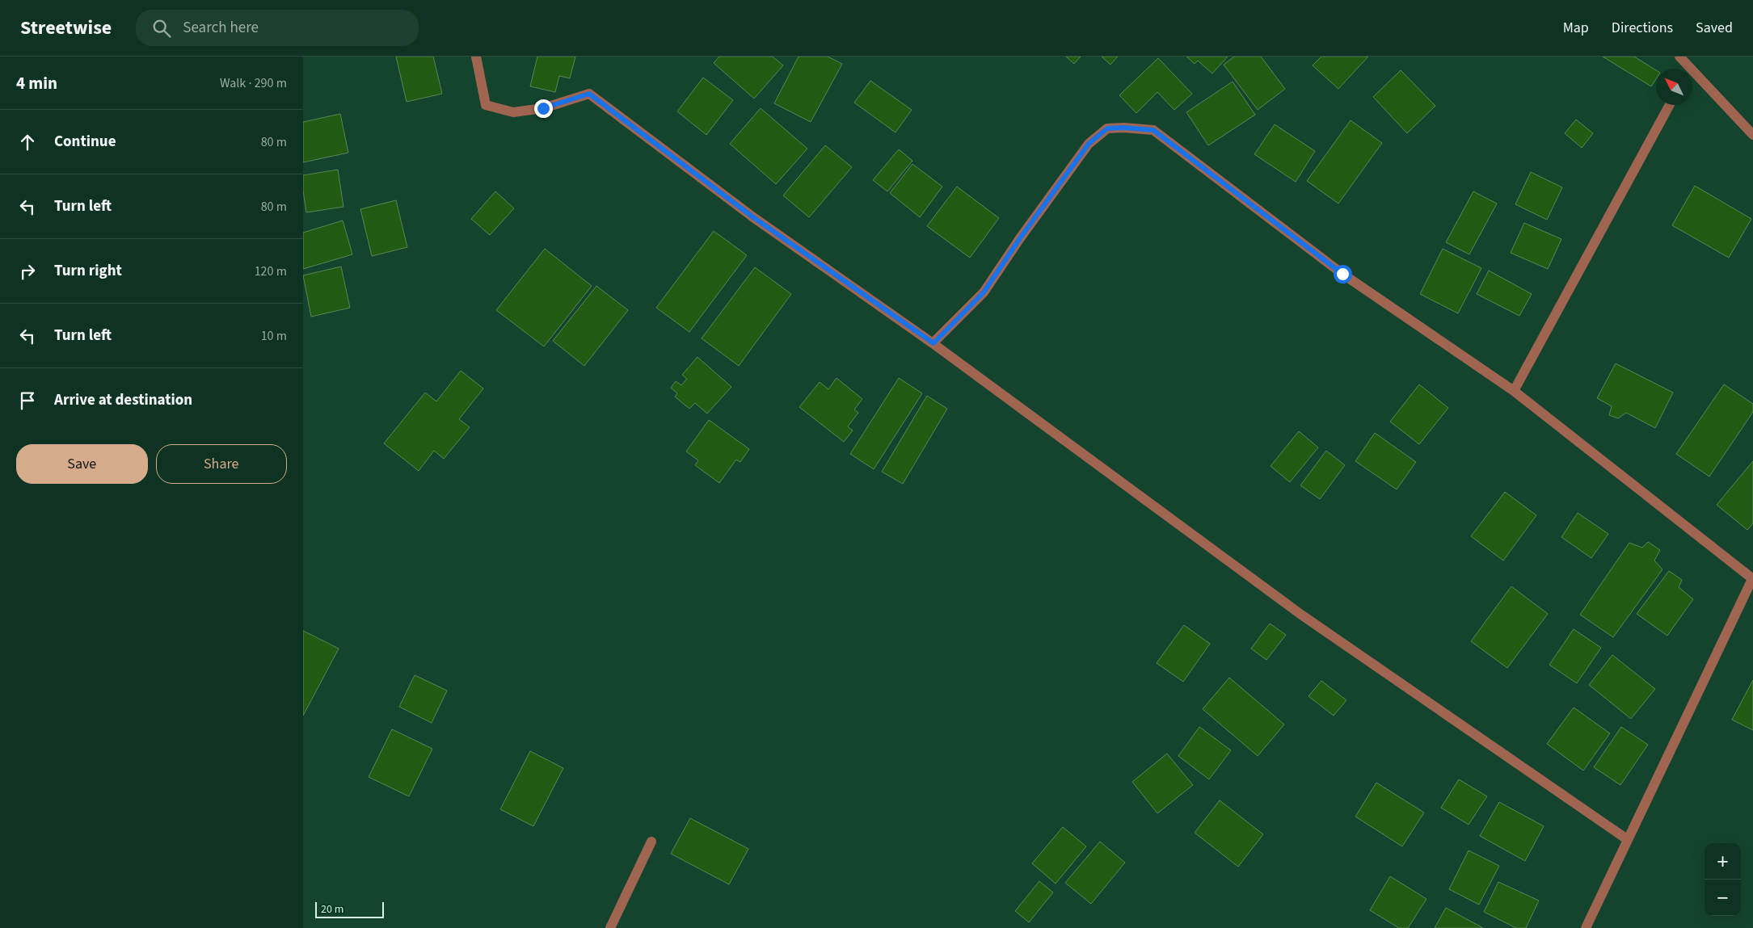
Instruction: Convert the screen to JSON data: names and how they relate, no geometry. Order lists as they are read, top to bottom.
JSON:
{
  "scale_bar": "20 m",
  "north": "top left",
  "page": {
    "header": "Streetwise",
    "search": "Search here",
    "nav": ["Map", "Directions", "Saved"],
    "heading": ["4 min", "Walk · 290 m"],
    "list": [
      ["Continue", "80 m"],
      ["Turn left", "80 m"],
      ["Turn right", "120 m"],
      ["Turn left", "10 m"],
      "Arrive at destination"
    ],
    "buttons": ["Save", "Share"],
    "map_buttons": ["+", "−"],
    "scale": "20 m"
  }
}
